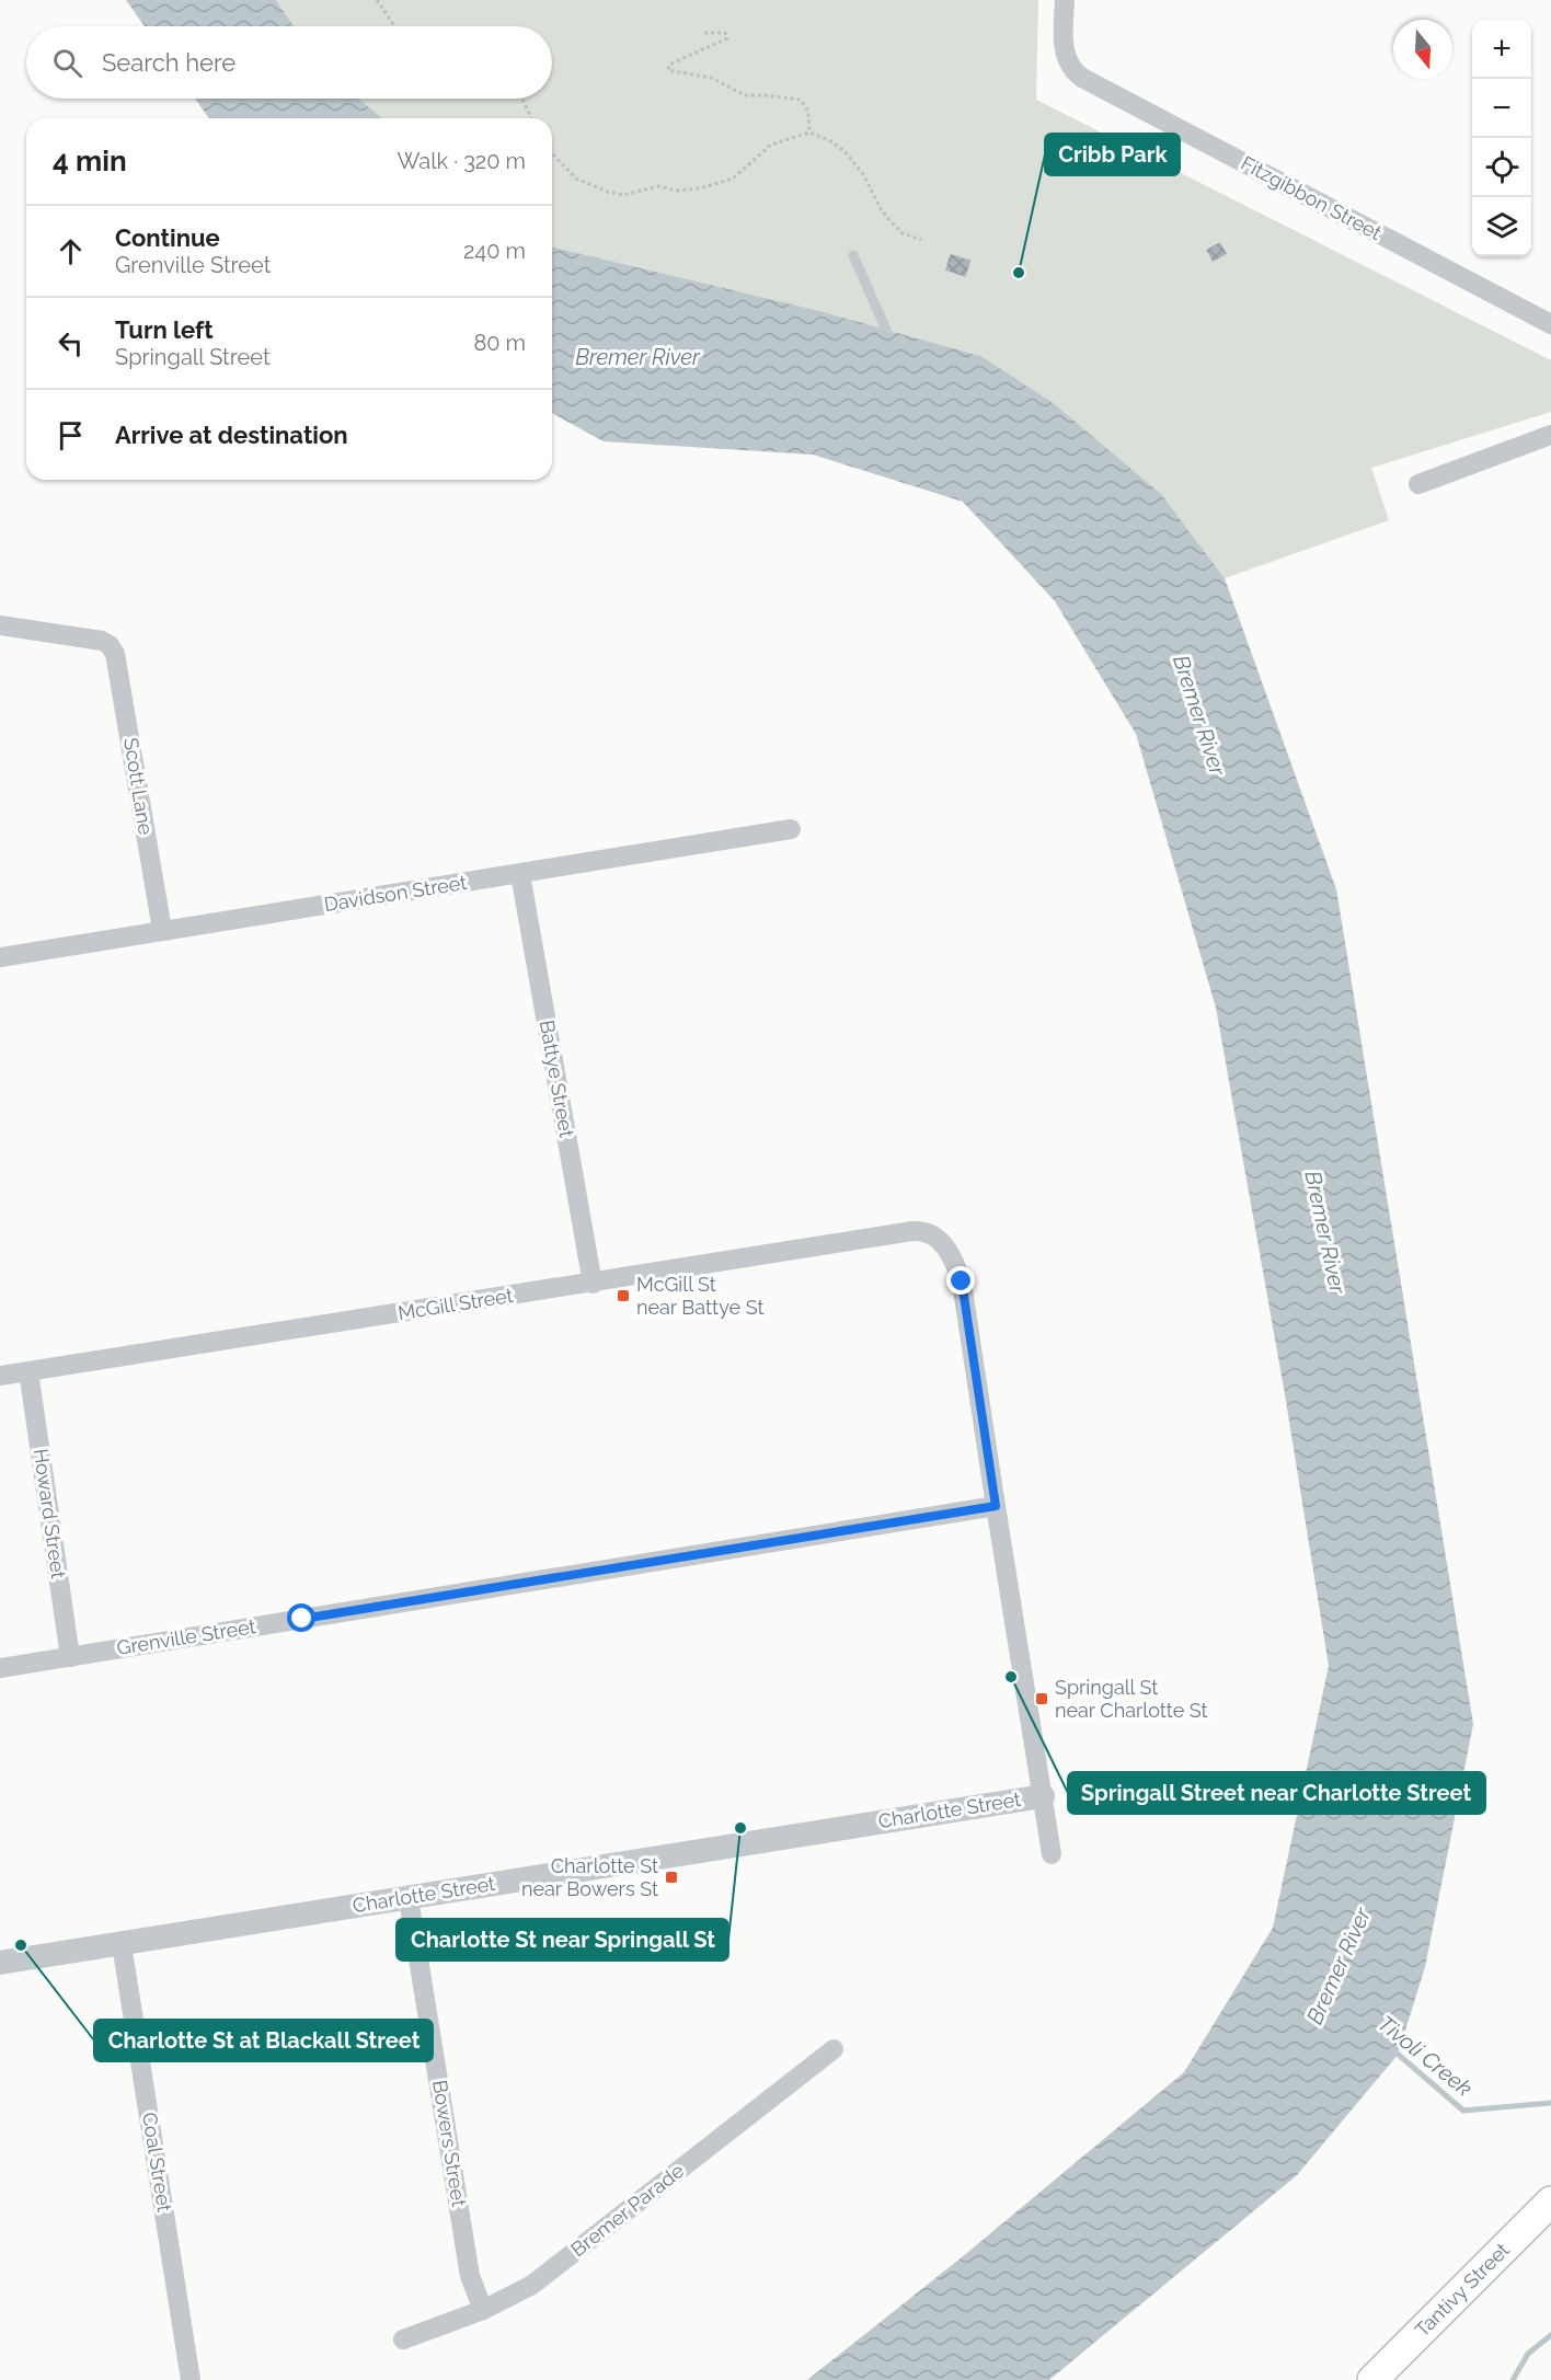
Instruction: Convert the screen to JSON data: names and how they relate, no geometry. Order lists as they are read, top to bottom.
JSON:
{
  "streets": {
    "main road": ["Tantivy Street"],
    "street": [
      "Fitzgibbon Street",
      "Scott Lane",
      "Davidson Street",
      "Battye Street",
      "McGill Street",
      "Howard Street",
      "Grenville Street",
      "Charlotte Street",
      "Bowers Street",
      "Coal Street",
      "Bremer Parade"
    ]
  },
  "crossings": [
    ["Scott Lane", "Davidson Street"],
    ["Davidson Street", "Battye Street"],
    ["Battye Street", "McGill Street"],
    ["McGill Street", "Howard Street"],
    ["McGill Street", "Grenville Street"],
    ["Howard Street", "Grenville Street"],
    ["Charlotte Street", "Bowers Street"],
    ["Charlotte Street", "Coal Street"],
    ["Bowers Street", "Bremer Parade"]
  ],
  "water": ["Bremer River", "Tivoli Creek"],
  "places": {
    "other": [
      "Cribb Park",
      "Springall Street near Charlotte Street",
      "Charlotte St near Springall St",
      "Charlotte St at Blackall Street"
    ],
    "transit": ["McGill St near Battye St", "Springall St near Charlotte St", "Charlotte St near Bowers St"]
  },
  "north": "bottom",
  "page": {
    "map_buttons": ["+", "−"],
    "search": "Search here",
    "heading": ["4 min", "Walk · 320 m"],
    "list": [
      ["Continue", "Grenville Street", "240 m"],
      ["Turn left", "Springall Street", "80 m"],
      "Arrive at destination"
    ]
  }
}
